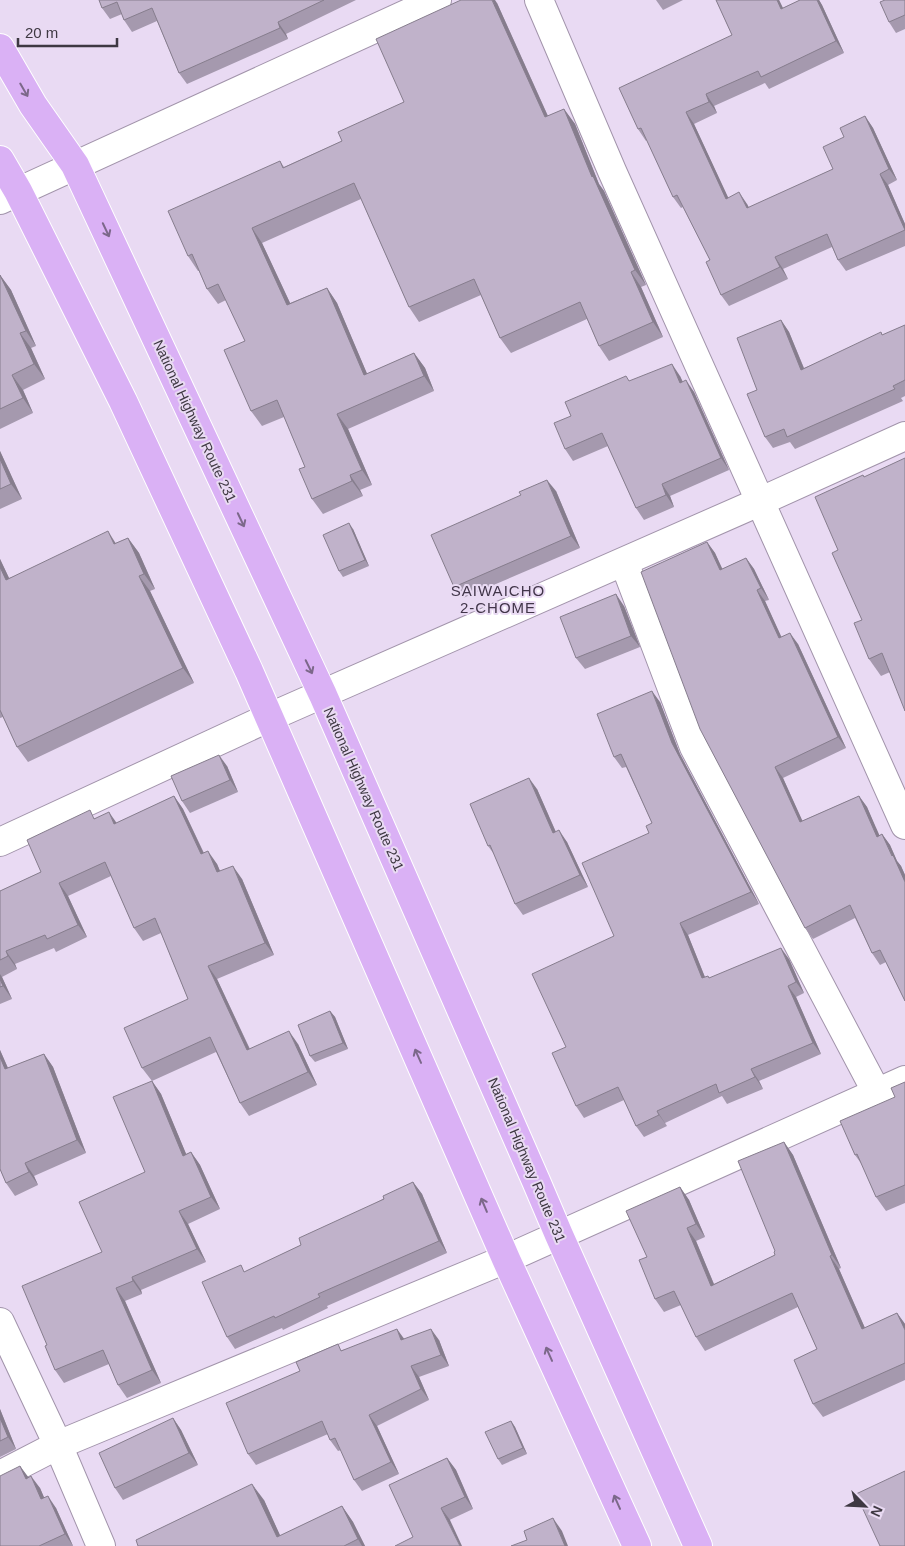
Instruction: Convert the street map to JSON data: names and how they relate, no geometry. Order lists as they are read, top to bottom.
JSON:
{
  "streets": {
    "highway": ["National Highway Route 231"]
  },
  "districts": ["SAIWAICHO 2-CHOME"],
  "scale_bar": "20 m",
  "north": "bottom right"
}
